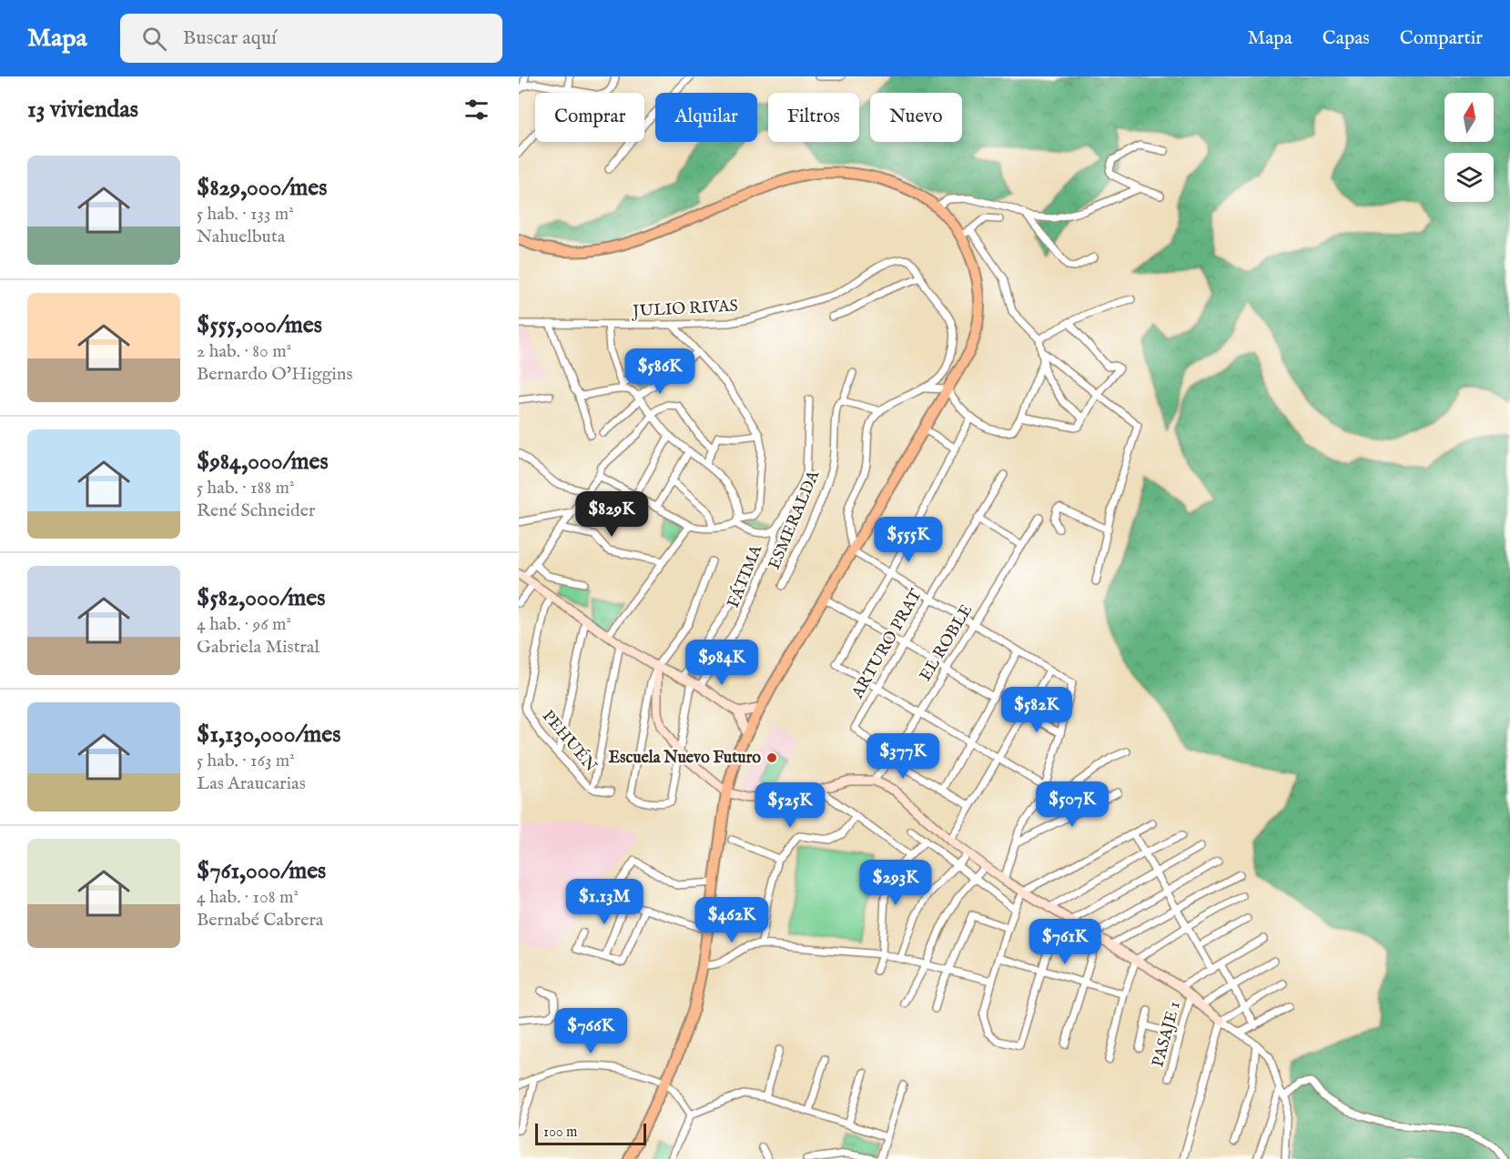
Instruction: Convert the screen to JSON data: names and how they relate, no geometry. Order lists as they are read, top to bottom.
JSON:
{
  "streets": {
    "street": [
      "JULIO RIVAS",
      "ESMERALDA",
      "FÁTIMA",
      "EL ROBLE",
      "ARTURO PRAT",
      "PEHUÉN",
      "PASAJE 1"
    ]
  },
  "crossings": [
    ["EL ROBLE", "ARTURO PRAT"]
  ],
  "places": ["Escuela Nuevo Futuro"],
  "scale_bar": "100 m",
  "north": "top",
  "page": {
    "header": "Mapa",
    "search": "Buscar aquí",
    "nav": ["Mapa", "Capas", "Compartir"],
    "heading": "13 viviendas",
    "chip": [
      "Comprar",
      "Alquilar",
      "Filtros",
      "Nuevo"
    ],
    "list": [
      {
        "name": "$829,000/mes",
        "note": "5 hab. · 133 m² · Nahuelbuta"
      },
      {
        "name": "$555,000/mes",
        "note": "2 hab. · 80 m² · Bernardo O'Higgins"
      },
      {
        "name": "$984,000/mes",
        "note": "5 hab. · 188 m² · René Schneider"
      },
      {
        "name": "$582,000/mes",
        "note": "4 hab. · 96 m² · Gabriela Mistral"
      },
      {
        "name": "$1,130,000/mes",
        "note": "5 hab. · 163 m² · Las Araucarias"
      },
      {
        "name": "$761,000/mes",
        "note": "4 hab. · 108 m² · Bernabé Cabrera"
      }
    ],
    "price": [
      "$586K",
      "$829K",
      "$555K",
      "$984K",
      "$582K",
      "$377K",
      "$507K",
      "$525K",
      "$293K",
      "$1.13M",
      "$462K",
      "$761K",
      "$766K"
    ],
    "scale": "100 m"
  }
}
